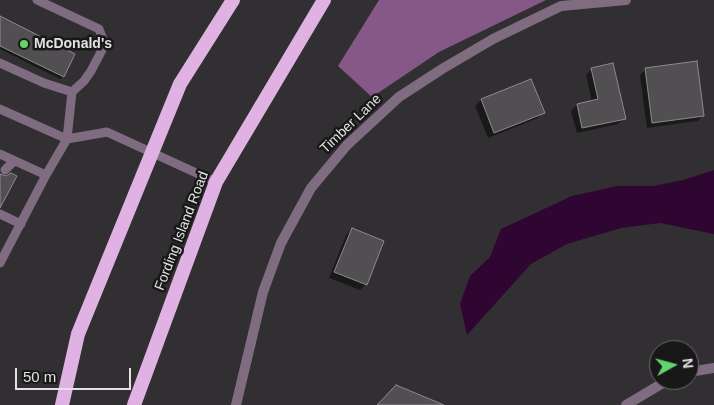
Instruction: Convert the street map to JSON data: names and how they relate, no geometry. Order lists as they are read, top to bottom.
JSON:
{
  "streets": {
    "highway": ["Fording Island Road"],
    "street": ["Timber Lane"]
  },
  "places": ["McDonald's"],
  "scale_bar": "50 m",
  "north": "right"
}
